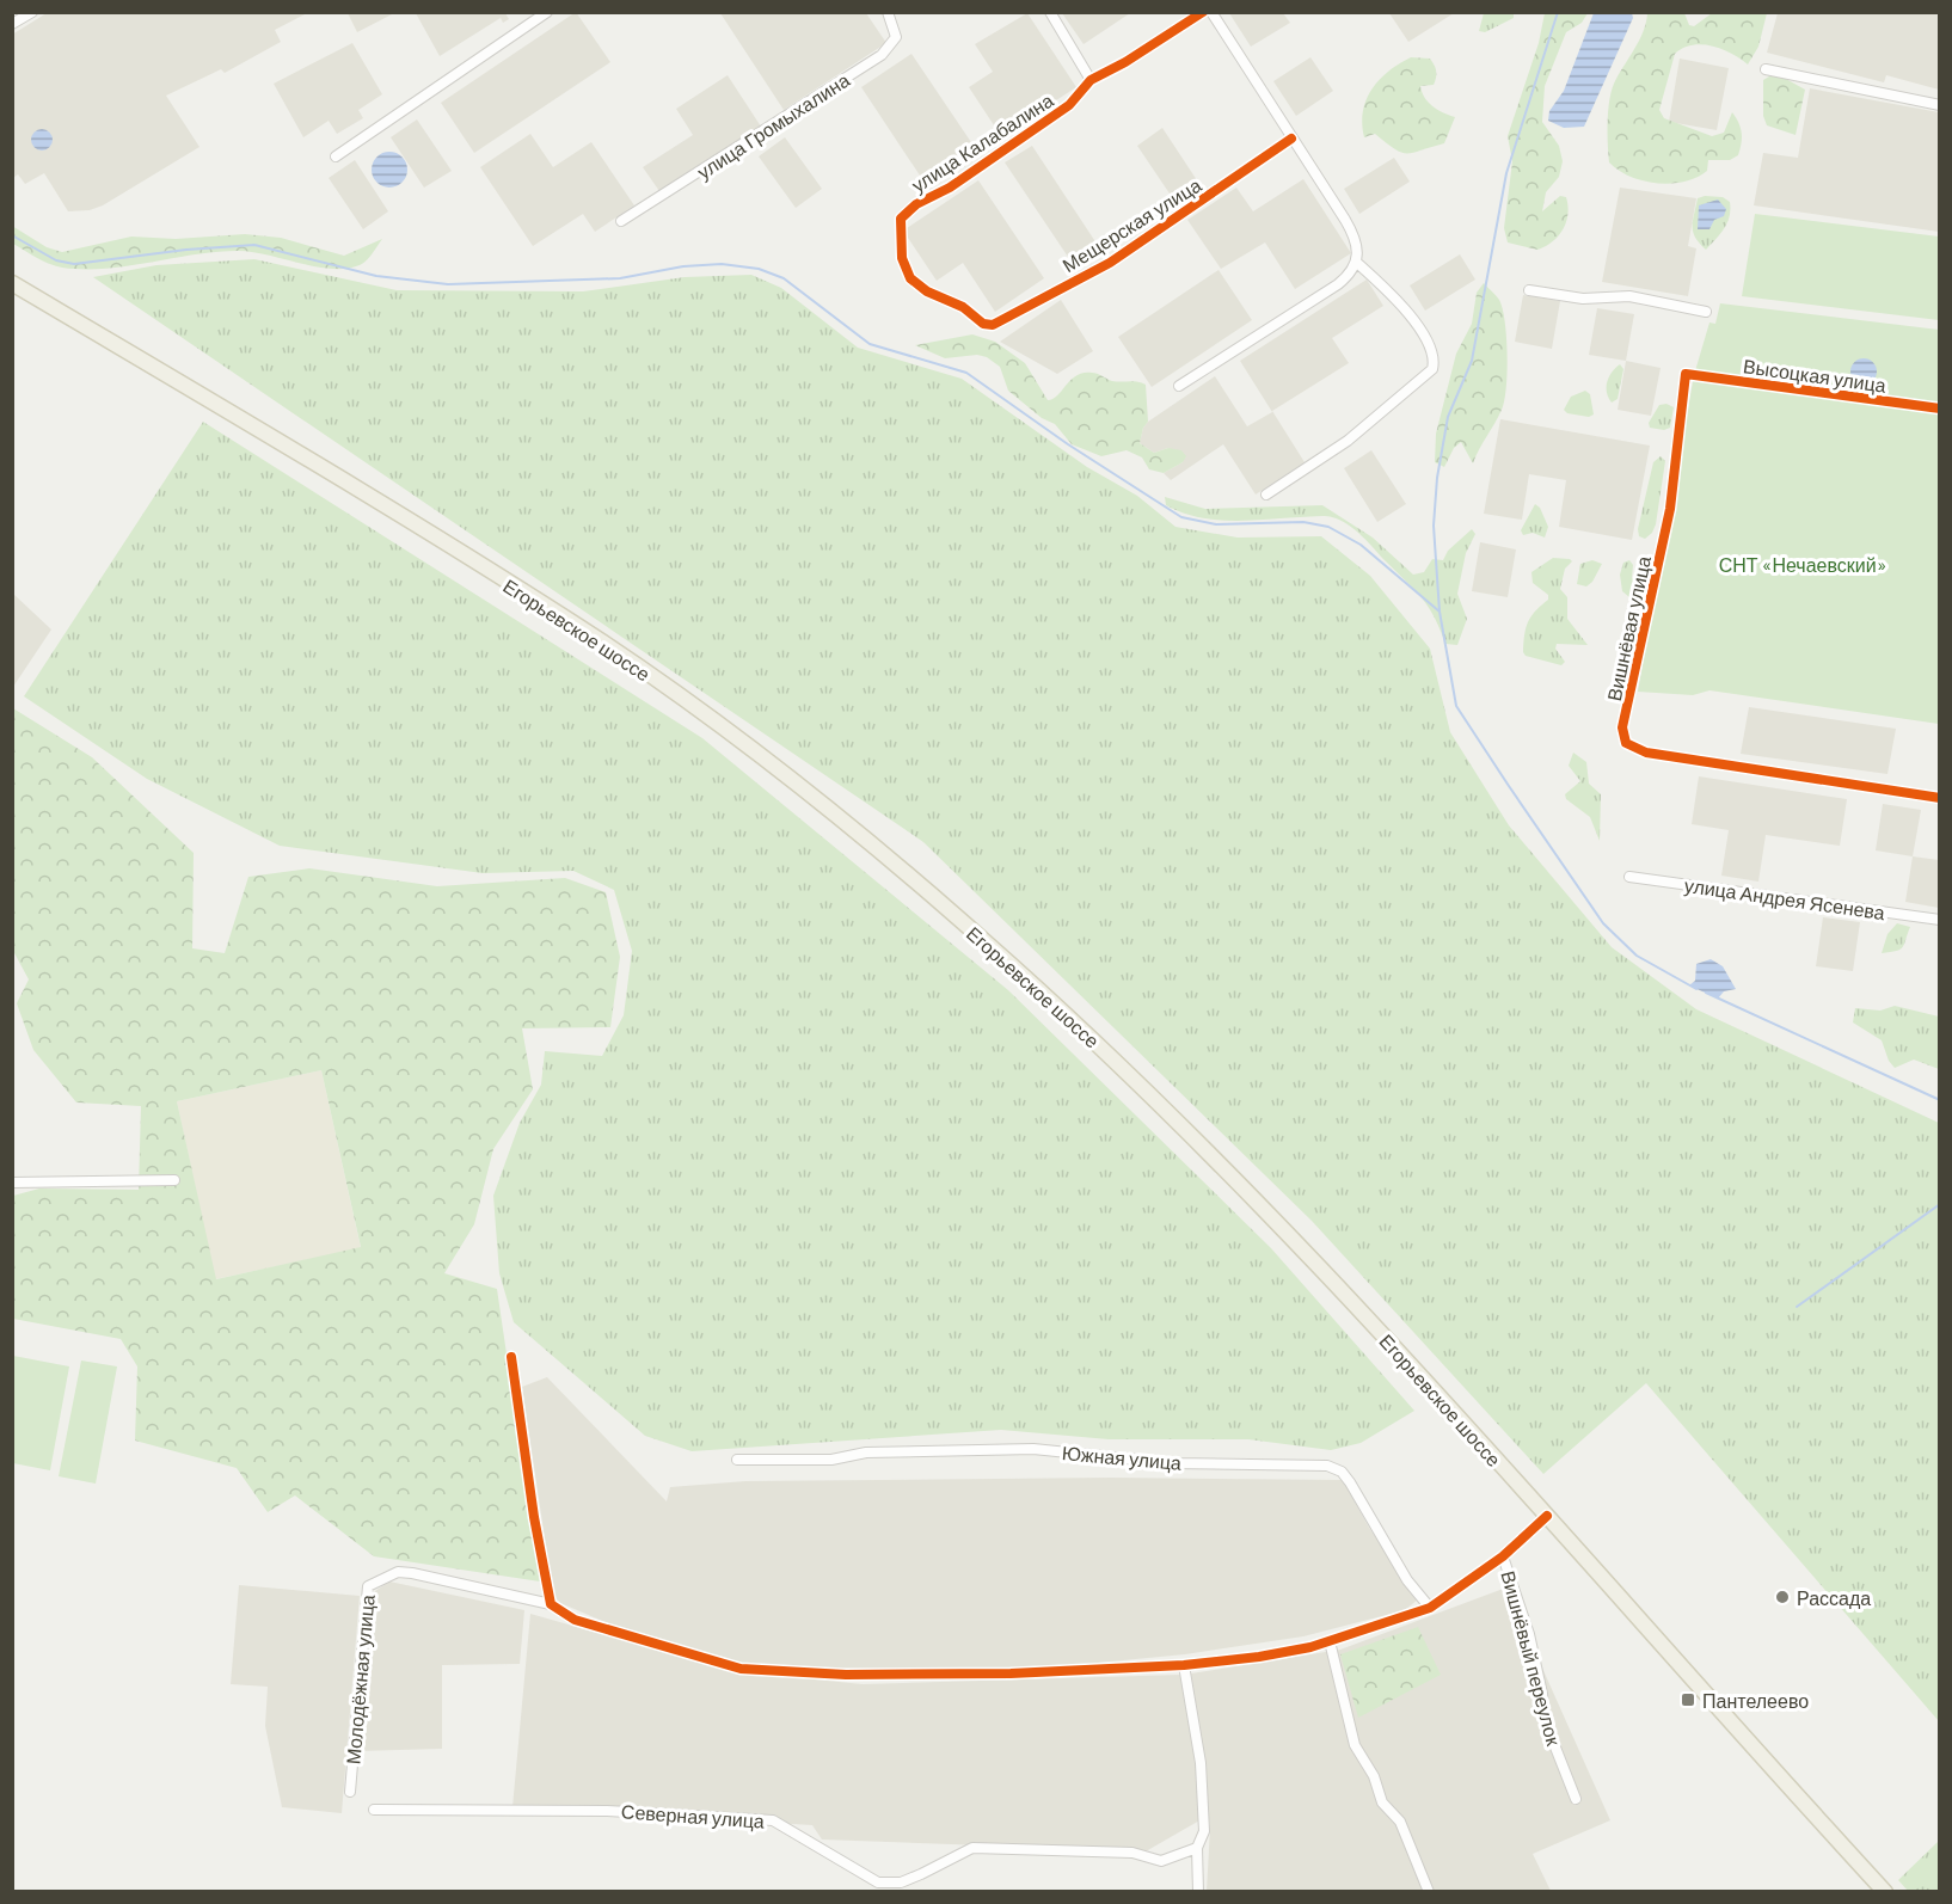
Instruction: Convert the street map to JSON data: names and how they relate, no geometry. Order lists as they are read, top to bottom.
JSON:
{
  "streets": {
    "main road": ["Егорьевское шоссе"],
    "street": [
      "улица Громыхалина",
      "улица Калабалина",
      "Мещерская улица",
      "Высоцкая улица",
      "Вишнёвая улица",
      "улица Андрея Ясенева",
      "Южная улица",
      "Вишнёвый переулок",
      "Молодёжная улица",
      "Северная улица"
    ]
  },
  "crossings": [
    ["улица Калабалина", "Мещерская улица"],
    ["Высоцкая улица", "Вишнёвая улица"]
  ],
  "parks": ["СНТ «Нечаевский»"],
  "places": {
    "other": ["Рассада"],
    "transit": ["Пантелеево"]
  }
}
